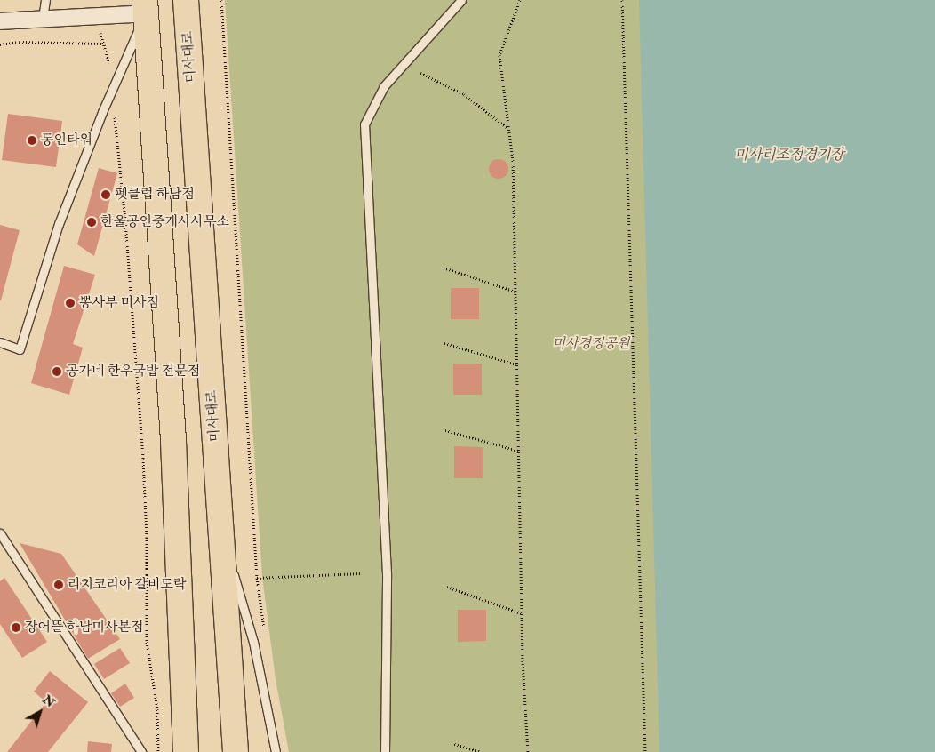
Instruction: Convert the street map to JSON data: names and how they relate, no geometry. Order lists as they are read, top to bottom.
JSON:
{
  "streets": {
    "main road": ["미사대로"]
  },
  "water": ["미사리조정경기장"],
  "parks": ["미사경정공원"],
  "places": [
    "동인타워",
    "펫클럽 하남점",
    "한울공인중개사사무소",
    "뽕사부 미사점",
    "공가네 한우국밥 전문점",
    "리치코리아 갈비도락",
    "장어뜰 하남미사본점"
  ],
  "north": "top right"
}
